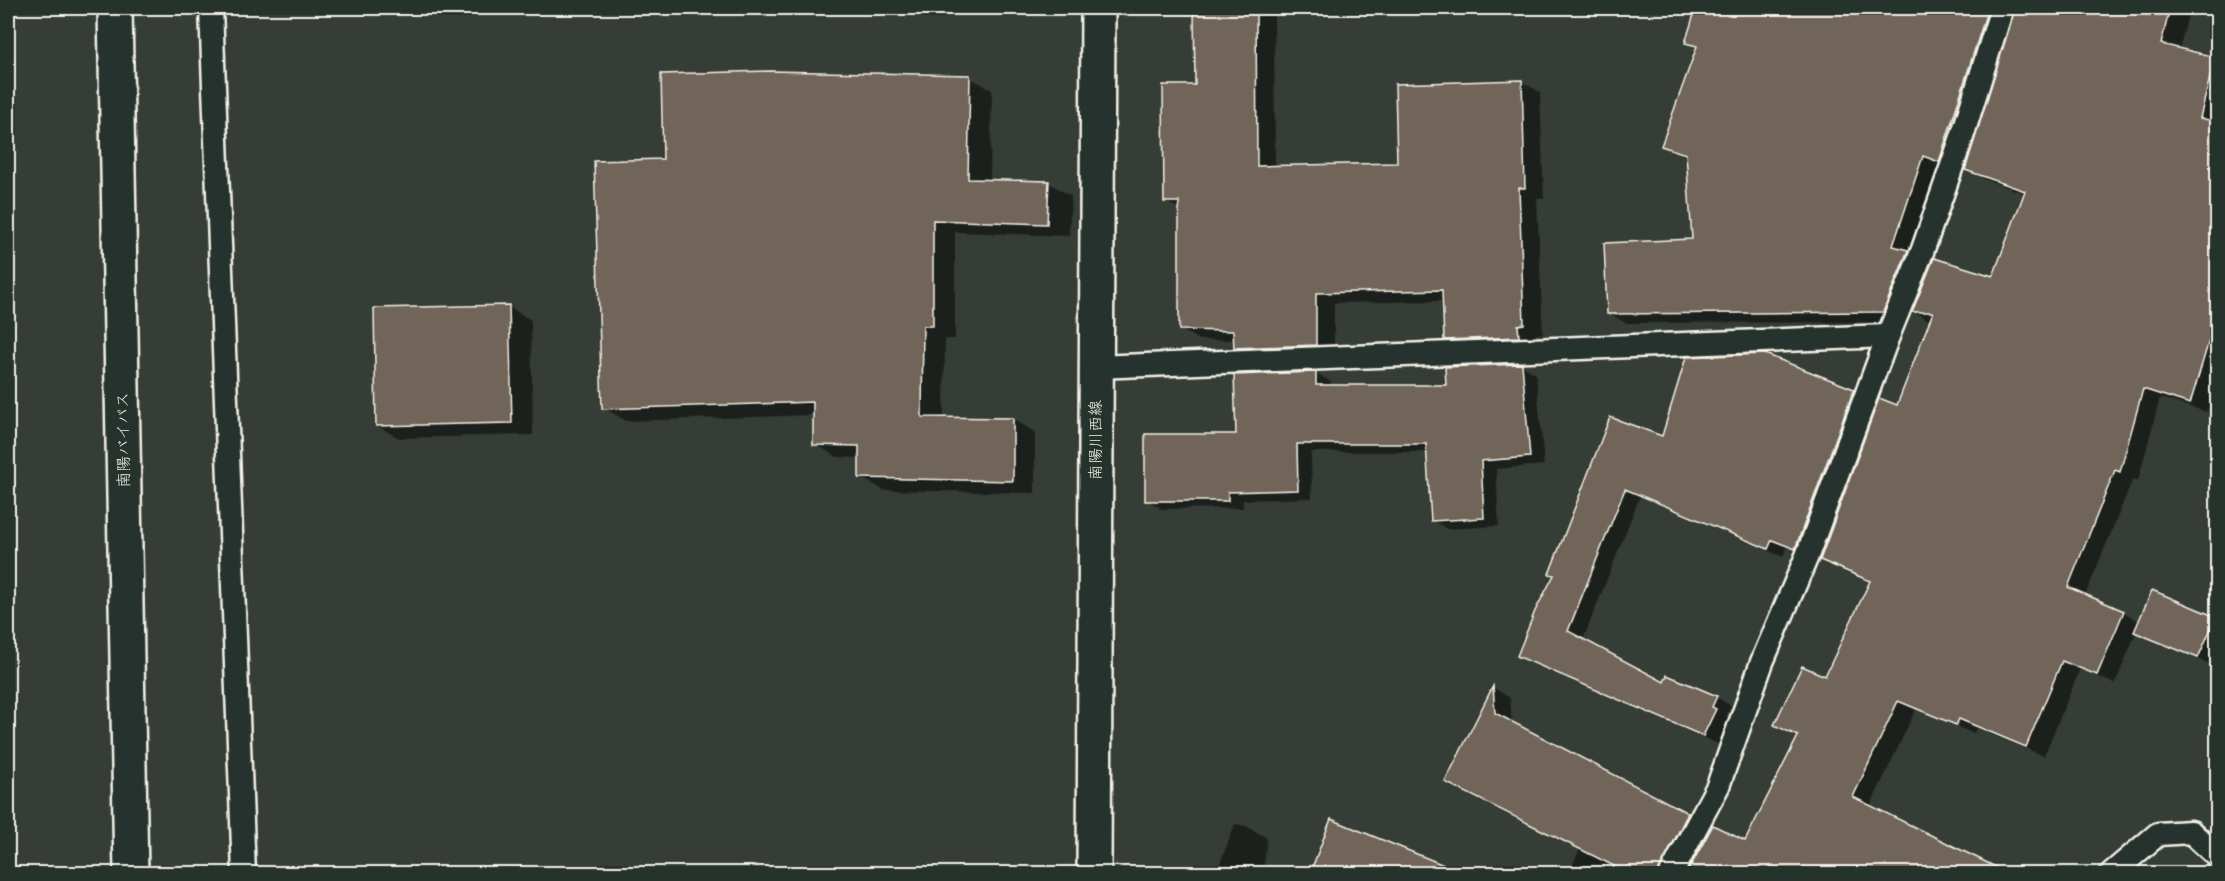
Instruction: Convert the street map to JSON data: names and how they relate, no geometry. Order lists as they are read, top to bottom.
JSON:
{
  "streets": {
    "main road": ["南陽バイパス", "南陽川西線"]
  }
}
